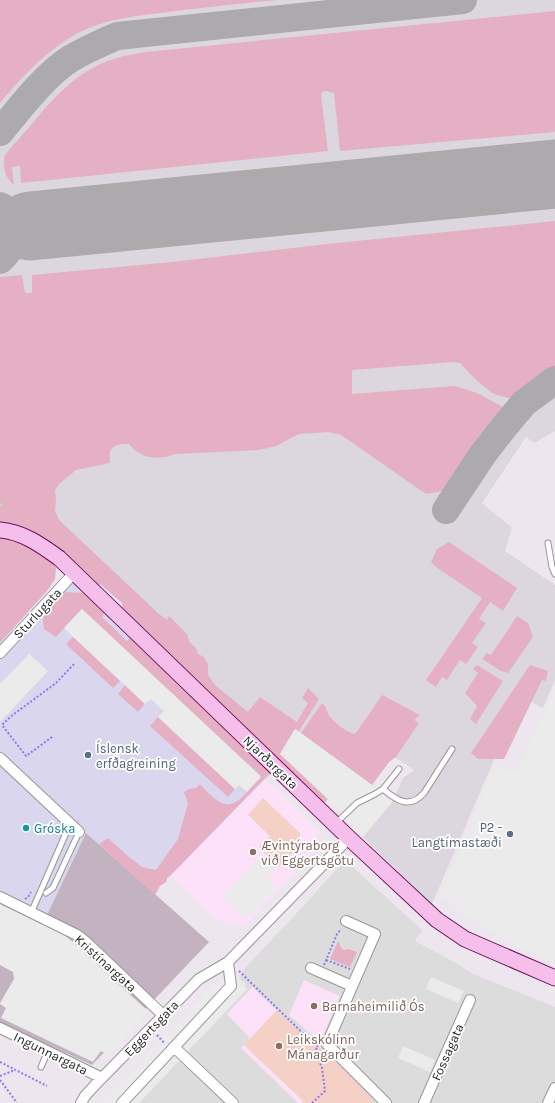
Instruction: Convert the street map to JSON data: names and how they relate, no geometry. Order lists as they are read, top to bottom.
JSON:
{
  "streets": {
    "main road": ["Njarðargata"],
    "street": [
      "Sturlugata",
      "Kristínargata",
      "Eggertsgata",
      "Fossagata",
      "Ingunnargata"
    ]
  },
  "crossings": [
    ["Sturlugata", "Njarðargata"],
    ["Njarðargata", "Eggertsgata"],
    ["Kristínargata", "Eggertsgata"],
    ["Eggertsgata", "Ingunnargata"]
  ],
  "places": [
    "Íslensk erfðagreining",
    "Gróska",
    "P2 - Langtímastæði",
    "Ævintýraborg við Eggertsgötu",
    "Barnaheimilið Ós",
    "Leikskólinn Mánagarður"
  ]
}
